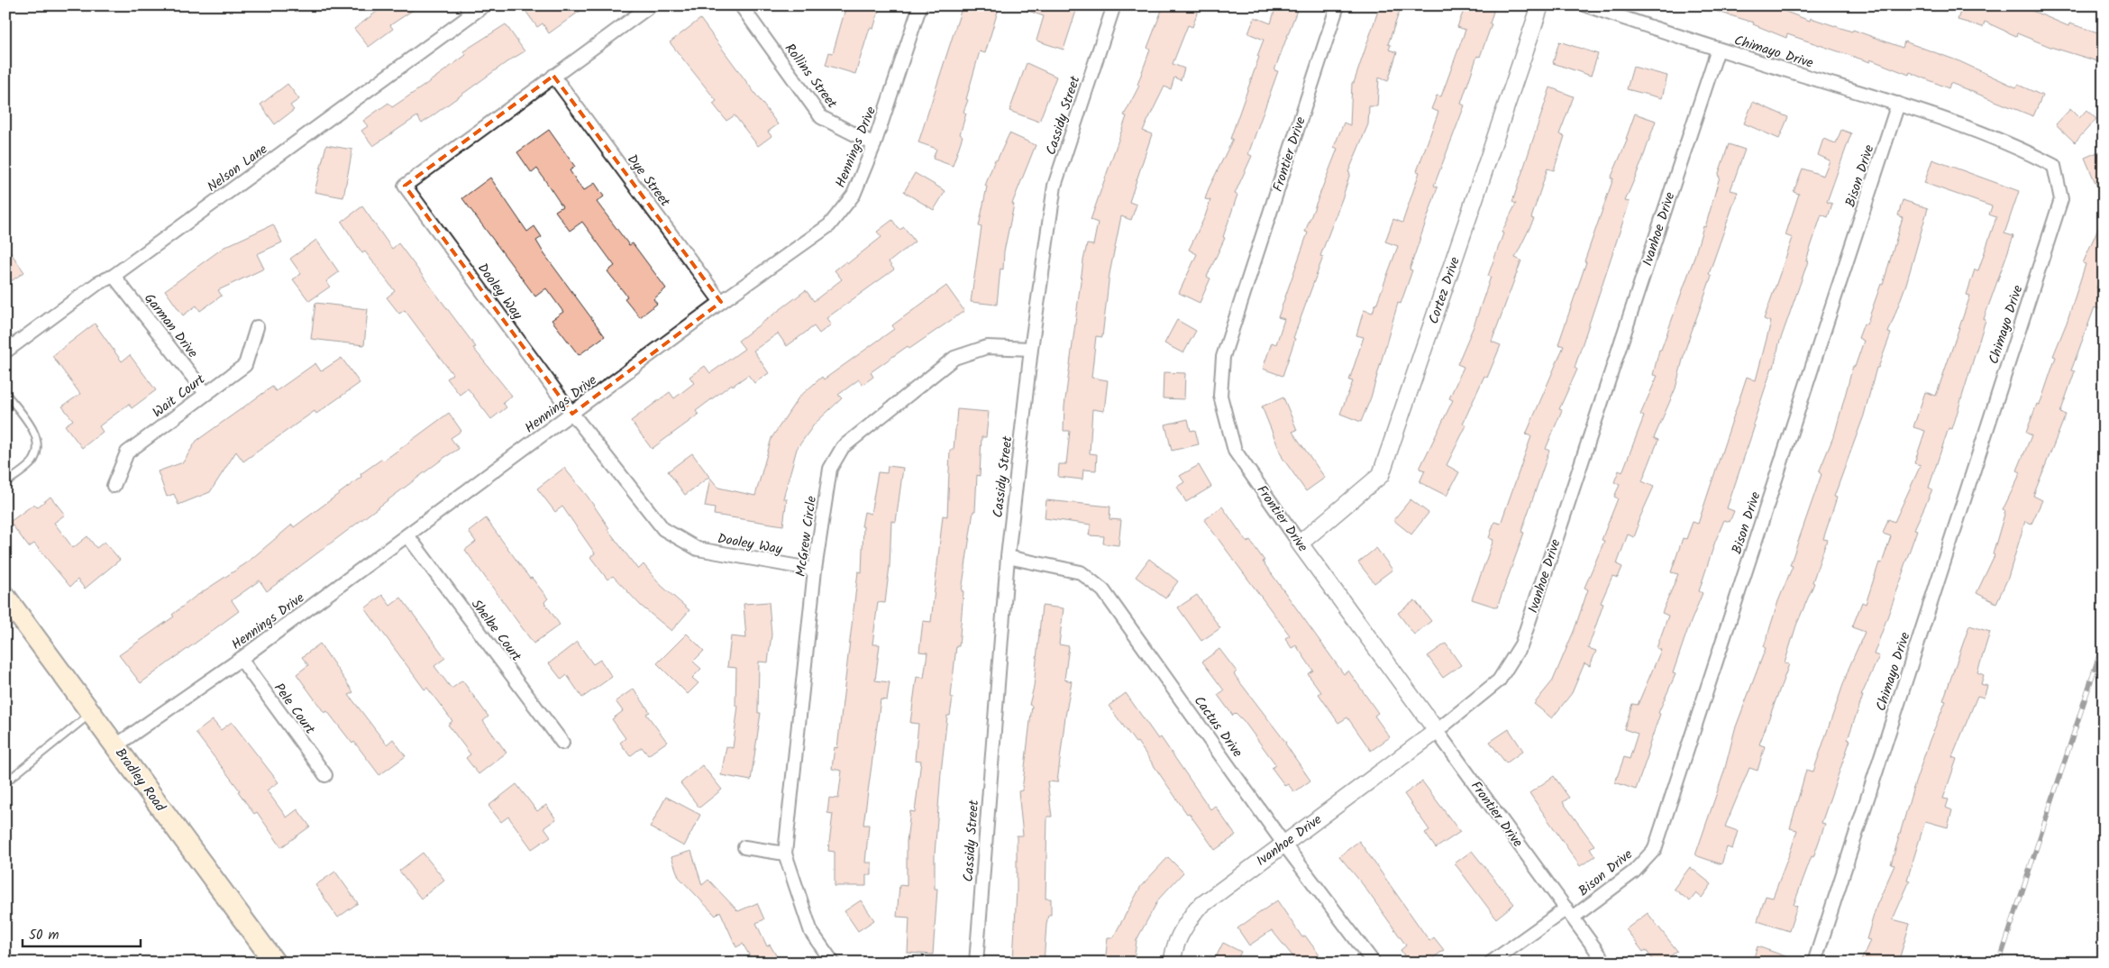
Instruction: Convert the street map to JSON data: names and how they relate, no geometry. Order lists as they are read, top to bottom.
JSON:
{
  "streets": {
    "main road": ["Bradley Road"],
    "street": [
      "Chimayo Drive",
      "Rollins Street",
      "Cassidy Street",
      "Hennings Drive",
      "Frontier Drive",
      "Nelson Lane",
      "Bison Drive",
      "Dye Street",
      "Ivanhoe Drive",
      "Cortez Drive",
      "Dooley Way",
      "Garman Drive",
      "Wait Court",
      "McGrew Circle",
      "Shelbe Court",
      "Pele Court",
      "Cactus Drive"
    ]
  },
  "crossings": [
    ["Chimayo Drive", "Bison Drive"],
    ["Chimayo Drive", "Ivanhoe Drive"],
    ["Rollins Street", "Hennings Drive"],
    ["Cassidy Street", "McGrew Circle"],
    ["Cassidy Street", "Cactus Drive"],
    ["Hennings Drive", "Dye Street"],
    ["Hennings Drive", "Dooley Way"],
    ["Hennings Drive", "Shelbe Court"],
    ["Hennings Drive", "Pele Court"],
    ["Hennings Drive", "Bradley Road"],
    ["Frontier Drive", "Bison Drive"],
    ["Frontier Drive", "Ivanhoe Drive"],
    ["Frontier Drive", "Cortez Drive"],
    ["Nelson Lane", "Garman Drive"],
    ["Dye Street", "Dooley Way"],
    ["Ivanhoe Drive", "Cactus Drive"],
    ["Dooley Way", "McGrew Circle"],
    ["Garman Drive", "Wait Court"]
  ],
  "scale_bar": "50 m"
}
